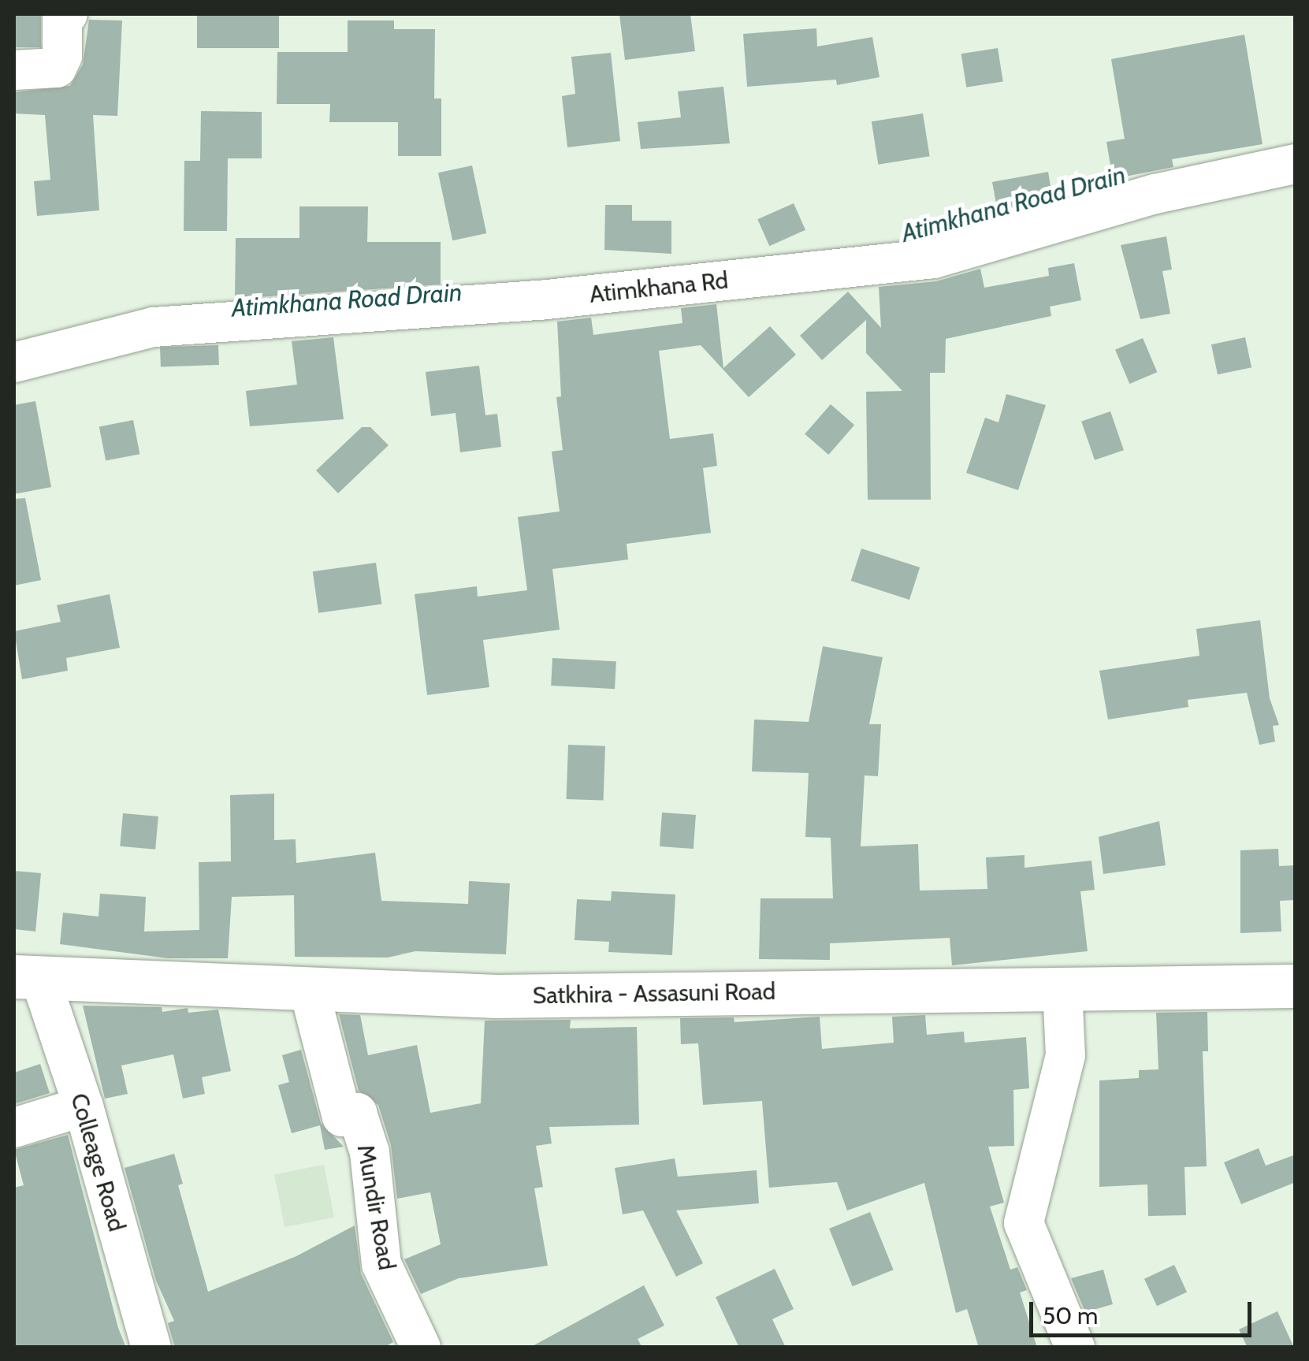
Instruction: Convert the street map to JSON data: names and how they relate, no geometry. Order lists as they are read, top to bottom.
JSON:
{
  "streets": {
    "main road": ["Satkhira - Assasuni Road"],
    "street": ["Atimkhana Rd", "Colleage Road", "Mundir Road"]
  },
  "crossings": [
    ["Satkhira - Assasuni Road", "Colleage Road"],
    ["Satkhira - Assasuni Road", "Mundir Road"]
  ],
  "water": ["Atimkhana Road Drain"],
  "scale_bar": "50 m"
}
